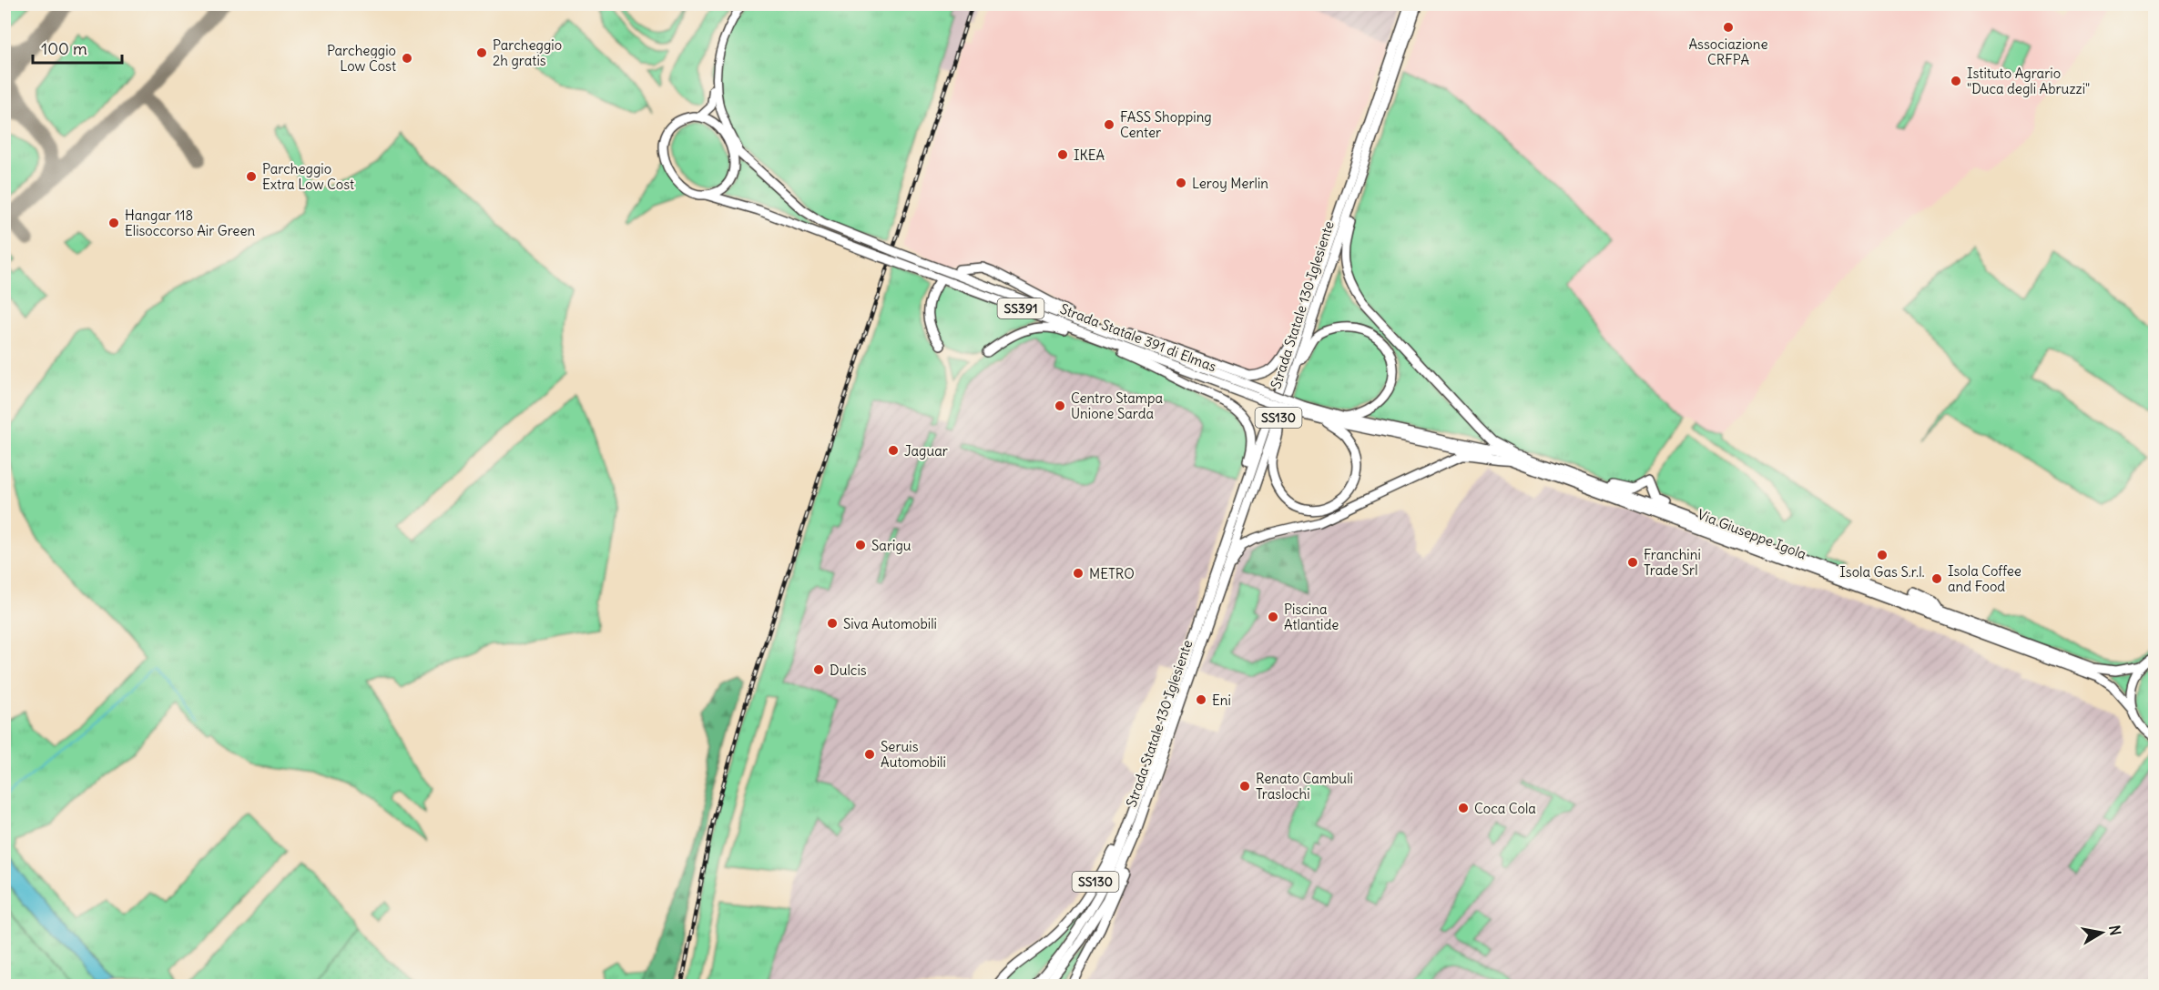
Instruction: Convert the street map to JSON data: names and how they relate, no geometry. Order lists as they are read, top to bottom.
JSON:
{
  "streets": {
    "main road": [
      "Strada Statale 130 Iglesiente",
      "SS391",
      "Strada Statale 391 di Elmas",
      "SS130",
      "Via Giuseppe Igola"
    ]
  },
  "crossings": [
    ["Strada Statale 130 Iglesiente", "SS130"],
    ["Strada Statale 391 di Elmas", "Via Giuseppe Igola"]
  ],
  "places": [
    "Associazione CRFPA",
    "Parcheggio 2h gratis",
    "Parcheggio Low Cost",
    "Istituto Agrario \"Duca degli Abruzzi\"",
    "FASS Shopping Center",
    "IKEA",
    "Parcheggio Extra Low Cost",
    "Leroy Merlin",
    "Hangar 118 Elisoccorso Air Green",
    "Centro Stampa Unione Sarda",
    "Jaguar",
    "Sarigu",
    "Isola Gas S.r.l.",
    "Franchini Trade Srl",
    "METRO",
    "Isola Coffee and Food",
    "Piscina Atlantide",
    "Siva Automobili",
    "Dulcis",
    "Eni",
    "Seruis Automobili",
    "Renato Cambuli Traslochi",
    "Coca Cola"
  ],
  "scale_bar": "100 m",
  "north": "right"
}
